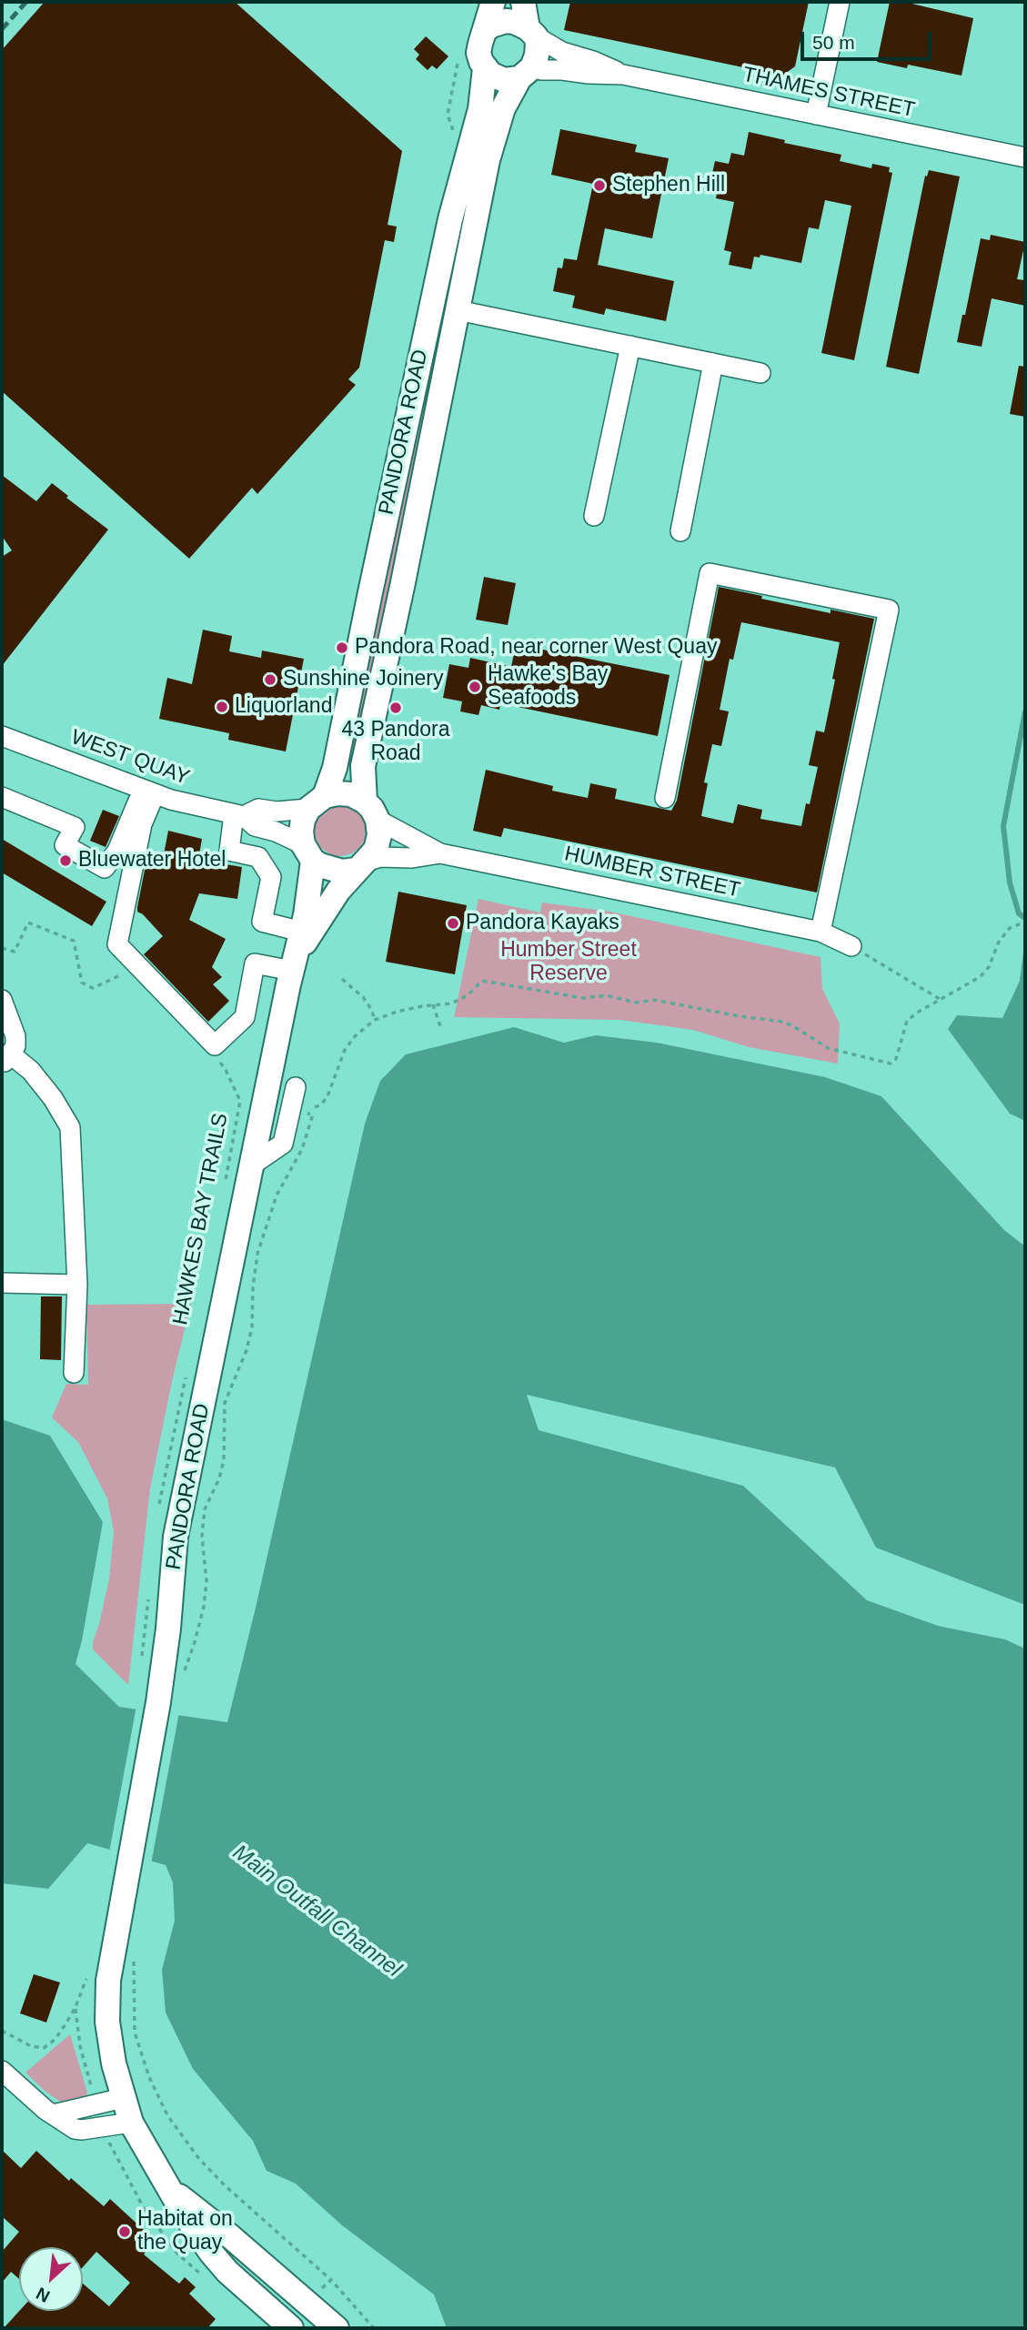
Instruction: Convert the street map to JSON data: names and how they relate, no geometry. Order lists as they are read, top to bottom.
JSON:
{
  "streets": {
    "main road": ["PANDORA ROAD"],
    "street": ["THAMES STREET", "WEST QUAY", "HUMBER STREET"],
    "path": ["HAWKES BAY TRAILS"]
  },
  "crossings": [
    ["THAMES STREET", "PANDORA ROAD"],
    ["PANDORA ROAD", "WEST QUAY"],
    ["PANDORA ROAD", "HUMBER STREET"],
    ["WEST QUAY", "HUMBER STREET"]
  ],
  "water": ["Main Outfall Channel"],
  "parks": ["Humber Street Reserve"],
  "places": [
    "Stephen Hill",
    "Pandora Road, near corner West Quay",
    "Sunshine Joinery",
    "Hawke's Bay Seafoods",
    "Liquorland",
    "43 Pandora Road",
    "Bluewater Hotel",
    "Pandora Kayaks",
    "Habitat on the Quay"
  ],
  "scale_bar": "50 m",
  "north": "bottom left"
}
